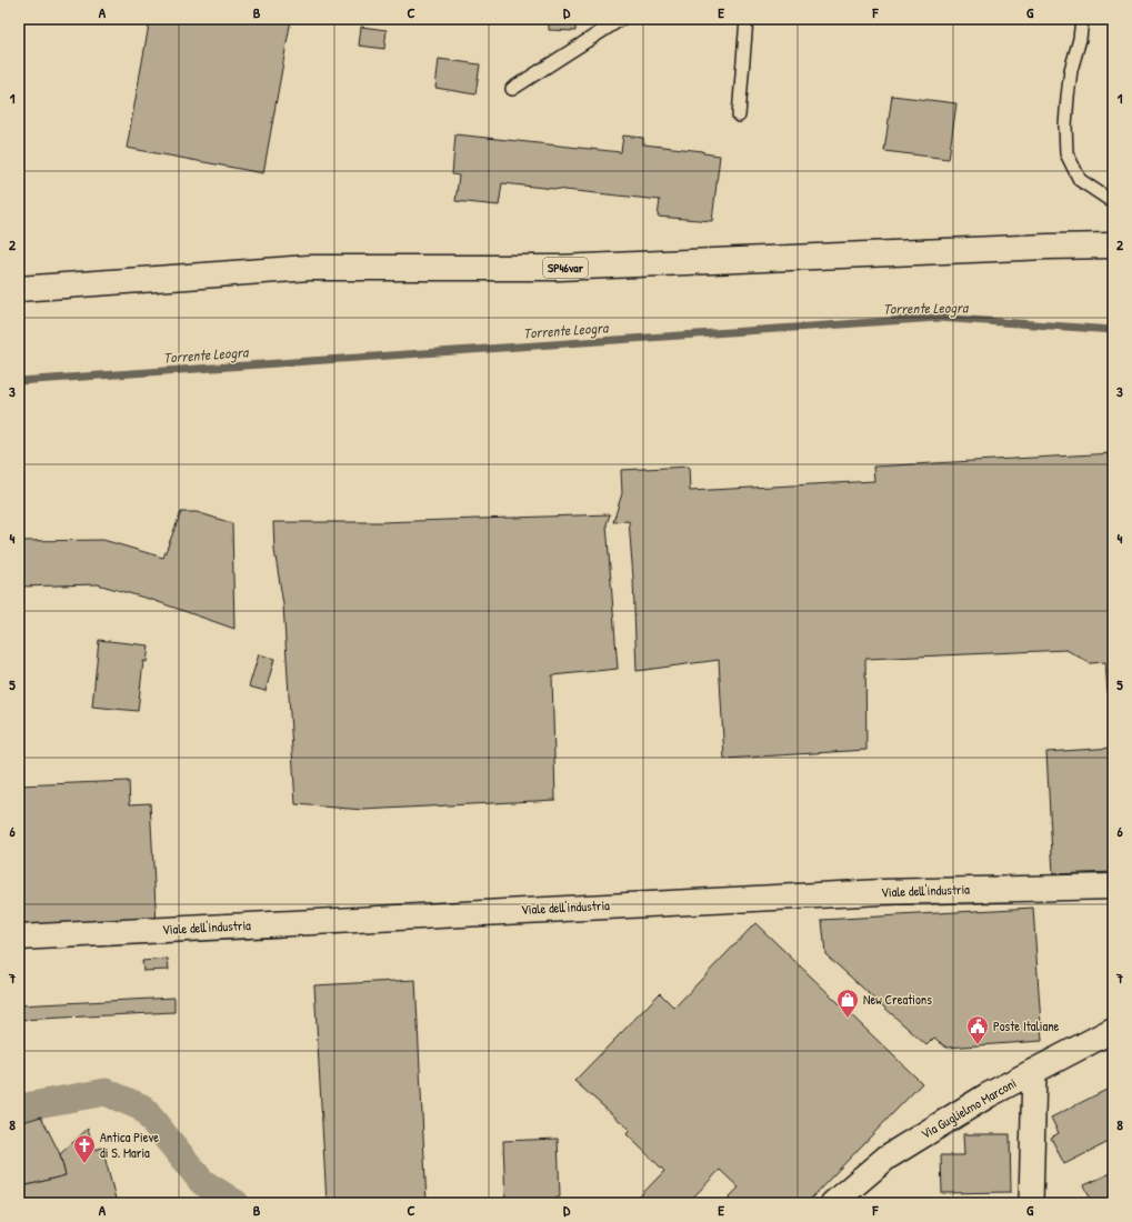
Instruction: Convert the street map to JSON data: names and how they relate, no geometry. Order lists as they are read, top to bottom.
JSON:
{
  "streets": {
    "street": ["SP46var", "Viale dell'industria", "Via Guglielmo Marconi"]
  },
  "water": ["Torrente Leogra"],
  "places": {
    "shop": ["New Creations"],
    "public building": ["Poste Italiane"],
    "church": ["Antica Pieve di S. Maria"]
  },
  "grid": {
    "columns": [
      "A",
      "B",
      "C",
      "D",
      "E",
      "F",
      "G"
    ],
    "rows": [
      "1",
      "2",
      "3",
      "4",
      "5",
      "6",
      "7",
      "8"
    ]
  }
}
